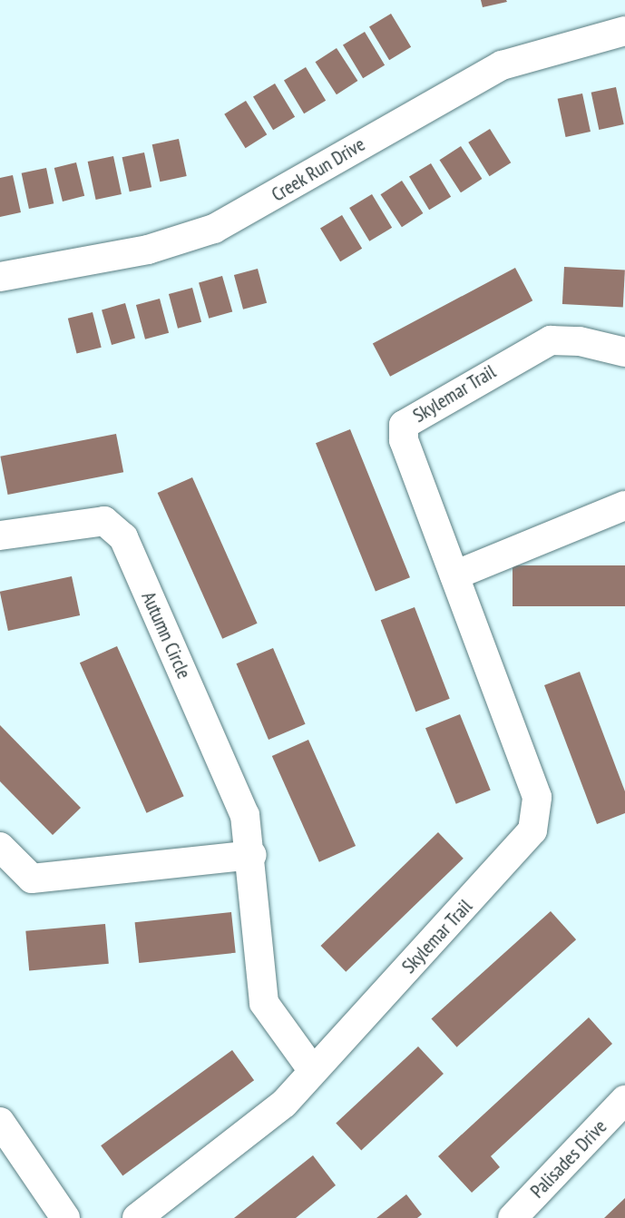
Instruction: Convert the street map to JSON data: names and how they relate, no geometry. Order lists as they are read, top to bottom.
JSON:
{
  "streets": {
    "street": [
      "Creek Run Drive",
      "Skylemar Trail",
      "Autumn Circle",
      "Palisades Drive"
    ]
  },
  "crossings": [
    ["Skylemar Trail", "Autumn Circle"]
  ]
}
